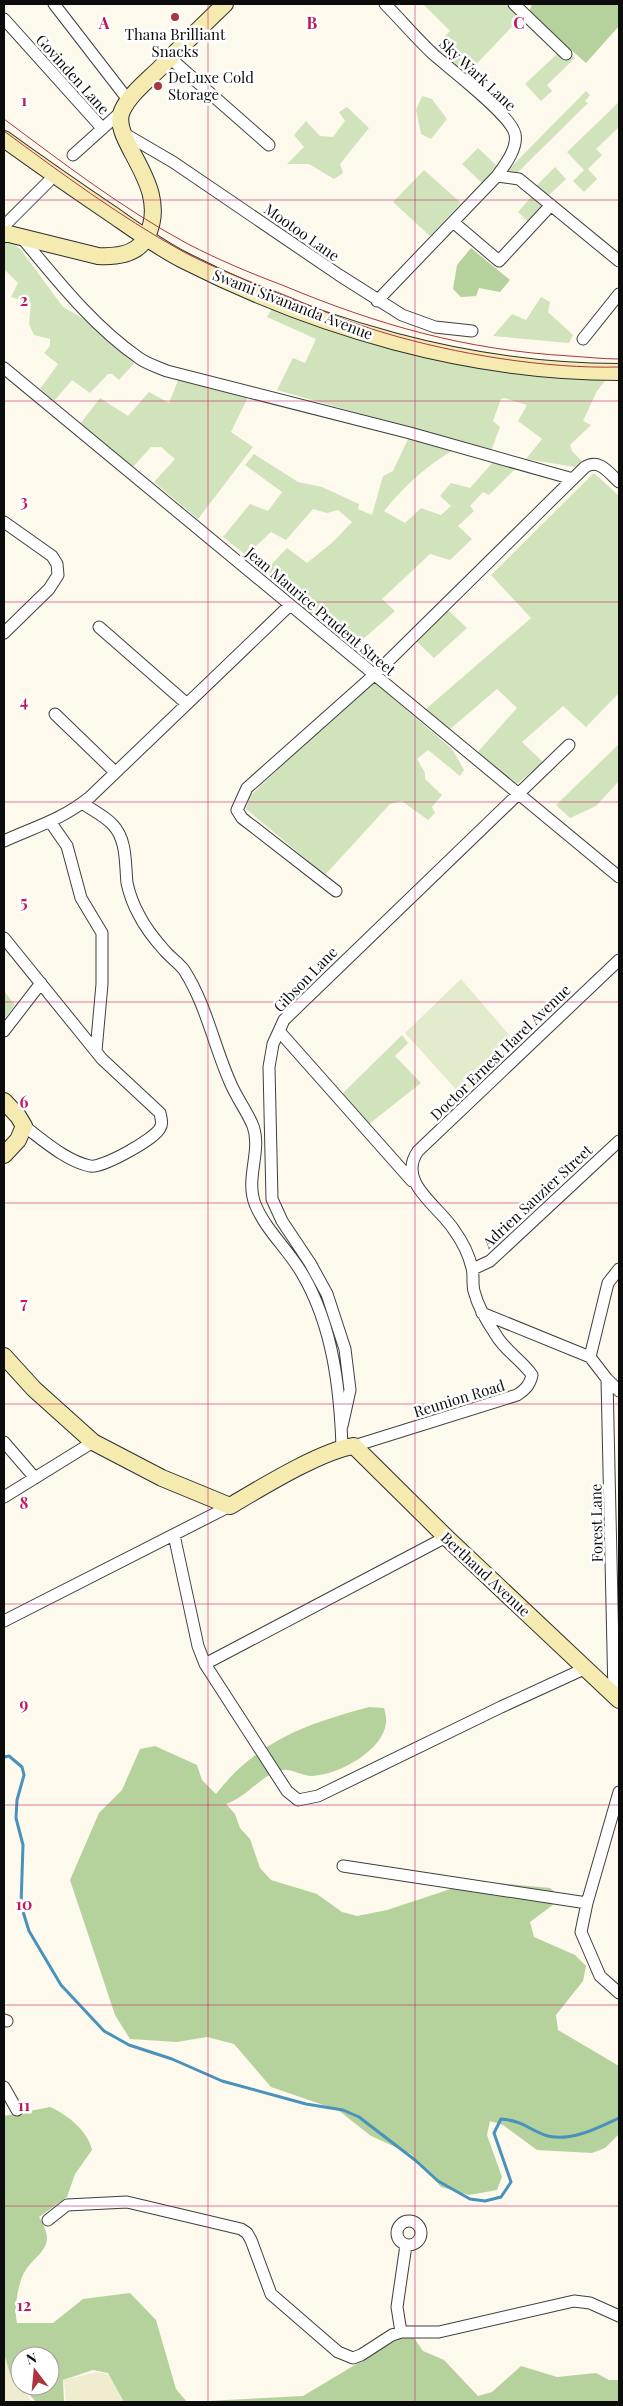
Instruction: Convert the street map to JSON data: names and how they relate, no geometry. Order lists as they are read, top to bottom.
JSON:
{
  "streets": {
    "street": [
      "Govinden Lane",
      "Sky Wark Lane",
      "Mootoo Lane",
      "Swami Sivananda Avenue",
      "Jean Maurice Prudent Street",
      "Gibson Lane",
      "Doctor Ernest Harel Avenue",
      "Adrien Sauzier Street",
      "Reunion Road",
      "Forest Lane",
      "Berthaud Avenue"
    ]
  },
  "crossings": [
    ["Sky Wark Lane", "Mootoo Lane"],
    ["Jean Maurice Prudent Street", "Gibson Lane"],
    ["Gibson Lane", "Reunion Road"],
    ["Doctor Ernest Harel Avenue", "Reunion Road"],
    ["Adrien Sauzier Street", "Reunion Road"],
    ["Reunion Road", "Berthaud Avenue"],
    ["Forest Lane", "Berthaud Avenue"]
  ],
  "places": ["Thana Brilliant Snacks", "DeLuxe Cold Storage"],
  "north": "top",
  "grid": {
    "columns": ["A", "B", "C"],
    "rows": [
      "1",
      "2",
      "3",
      "4",
      "5",
      "6",
      "7",
      "8",
      "9",
      "10",
      "11",
      "12"
    ]
  }
}
